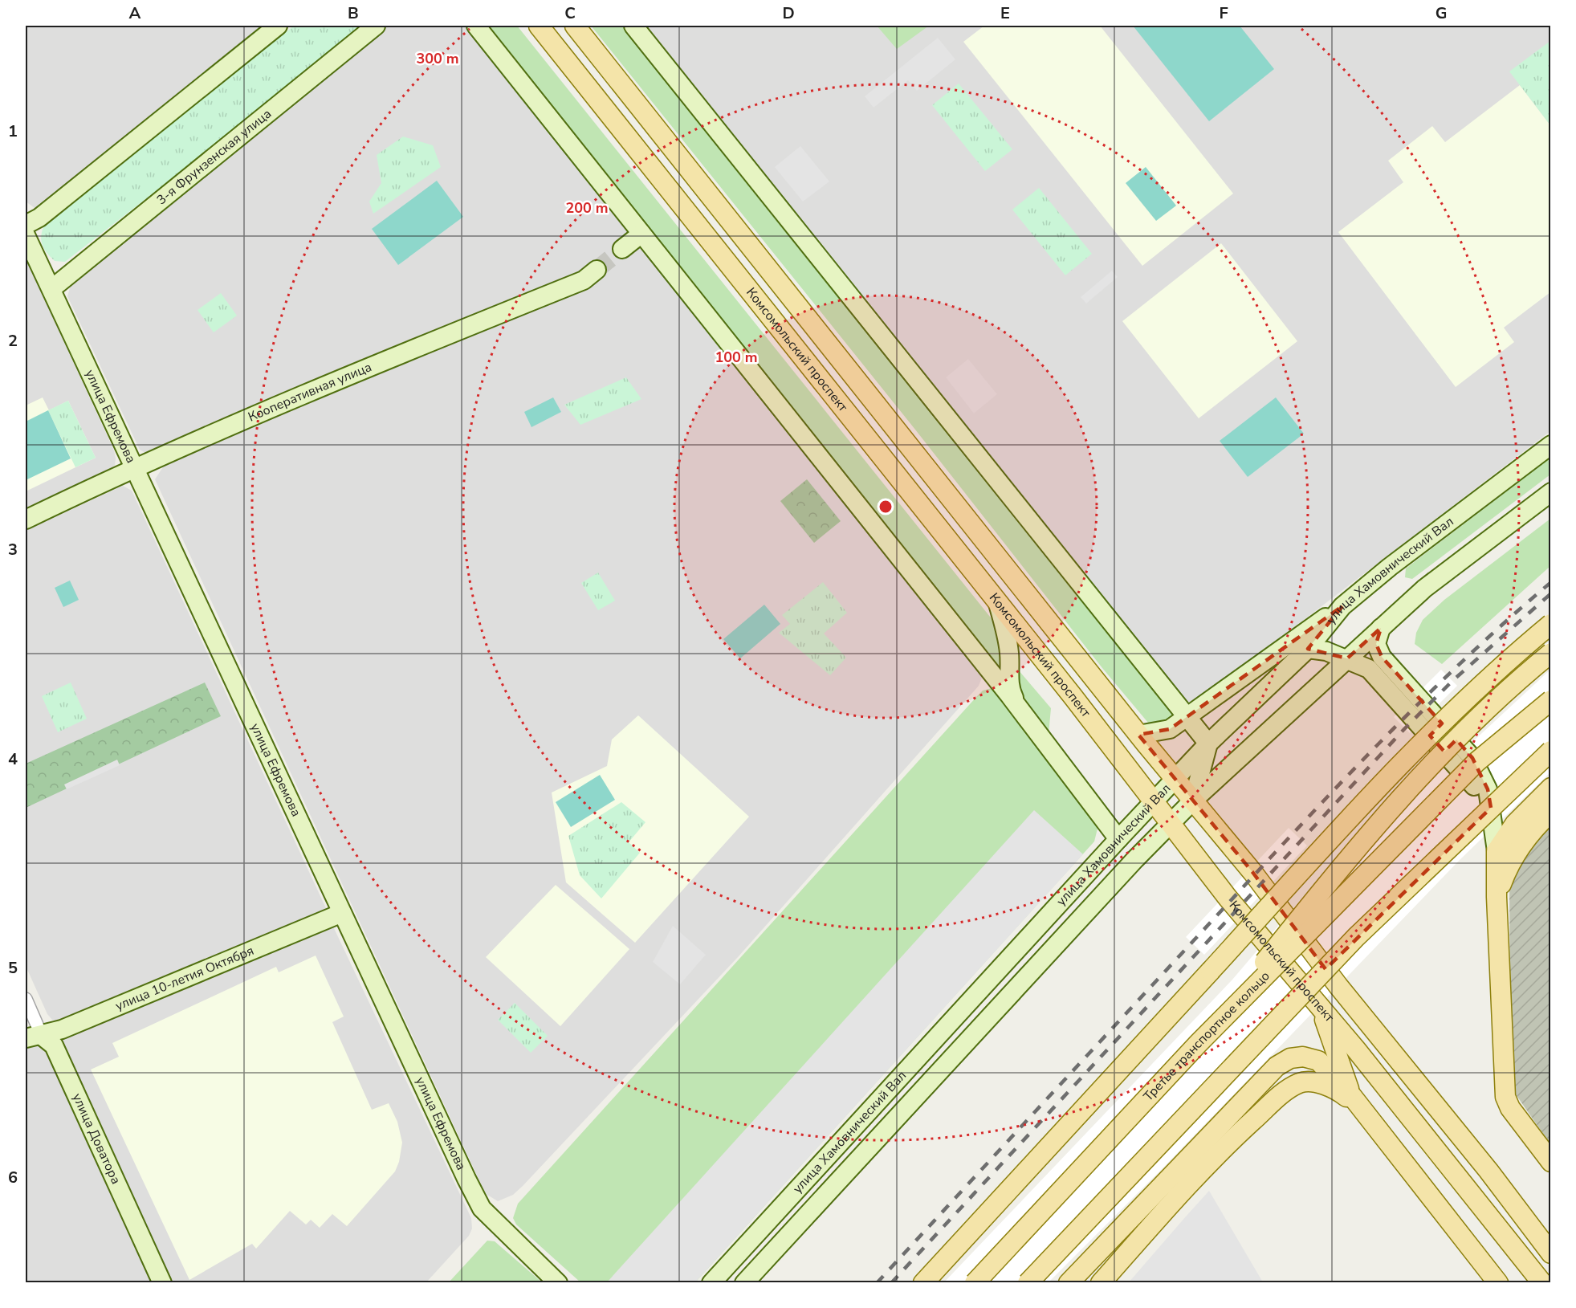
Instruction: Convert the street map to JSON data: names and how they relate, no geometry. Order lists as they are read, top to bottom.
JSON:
{
  "streets": {
    "main road": ["Комсомольский проспект", "Третье транспортное кольцо"],
    "street": [
      "3-я Фрунзенская улица",
      "Кооперативная улица",
      "улица Ефремова",
      "улица Хамовнический Вал",
      "улица 10-летия Октября",
      "улица Доватора"
    ]
  },
  "crossings": [
    ["3-я Фрунзенская улица", "улица Ефремова"],
    ["Комсомольский проспект", "улица Хамовнический Вал"],
    ["Кооперативная улица", "улица Ефремова"],
    ["улица Ефремова", "улица 10-летия Октября"],
    ["улица 10-летия Октября", "улица Доватора"]
  ],
  "grid": {
    "columns": [
      "A",
      "B",
      "C",
      "D",
      "E",
      "F",
      "G"
    ],
    "rows": [
      "1",
      "2",
      "3",
      "4",
      "5",
      "6"
    ]
  },
  "rings": ["300 m", "200 m", "100 m"]
}
